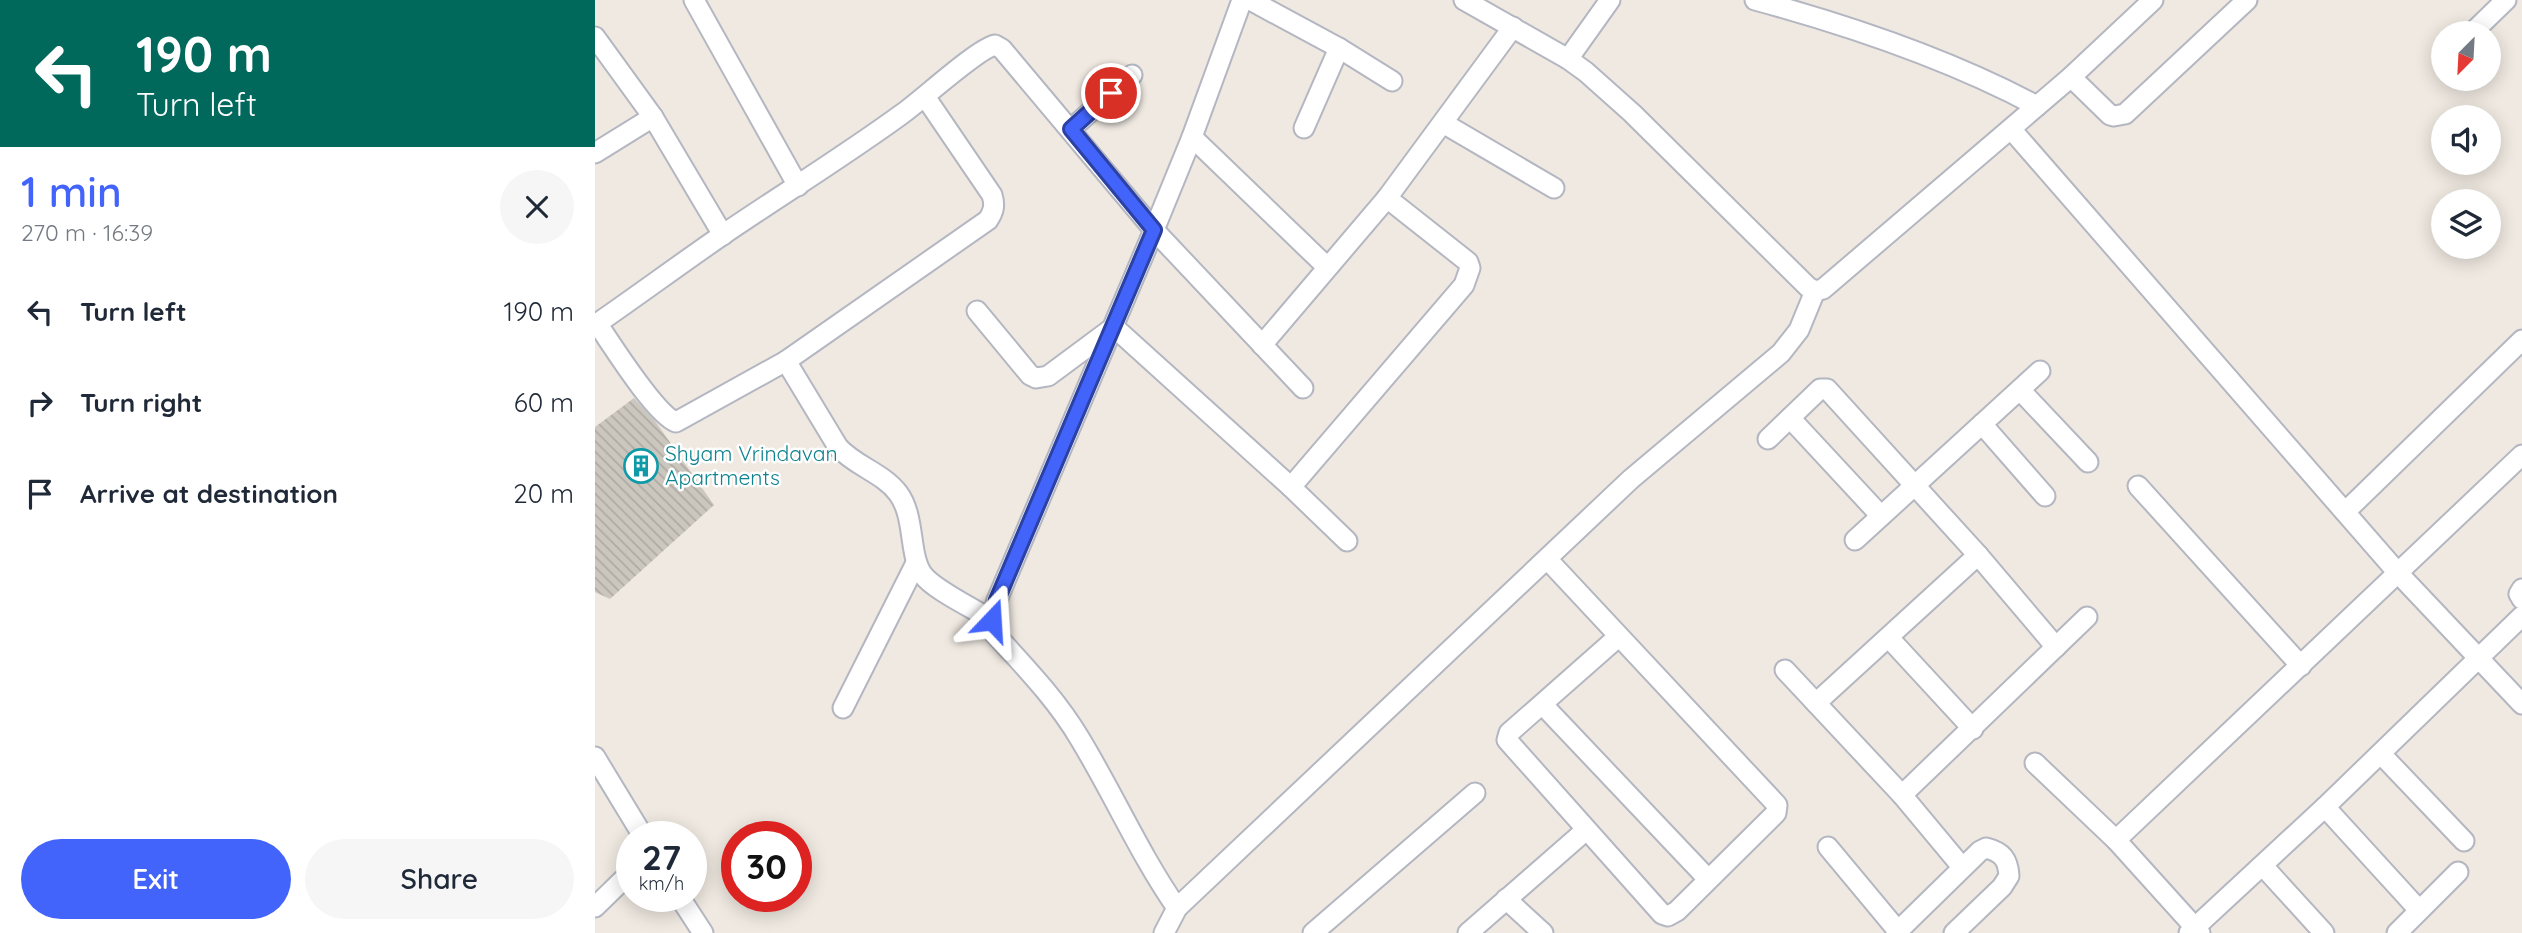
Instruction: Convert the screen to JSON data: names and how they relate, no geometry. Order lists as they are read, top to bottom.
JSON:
{
  "places": {
    "building": ["Shyam Vrindavan Apartments"]
  },
  "north": "bottom left",
  "page": {
    "turn": ["190 m", "Turn left"],
    "heading": ["1 min", "270 m · 16:39"],
    "list": [
      {
        "name": "Turn left",
        "value": "190 m"
      },
      {
        "name": "Turn right",
        "value": "60 m"
      },
      {
        "name": "Arrive at destination",
        "value": "20 m"
      }
    ],
    "speed": "27 km/h",
    "limit": "30",
    "buttons": ["Exit", "Share"]
  }
}
